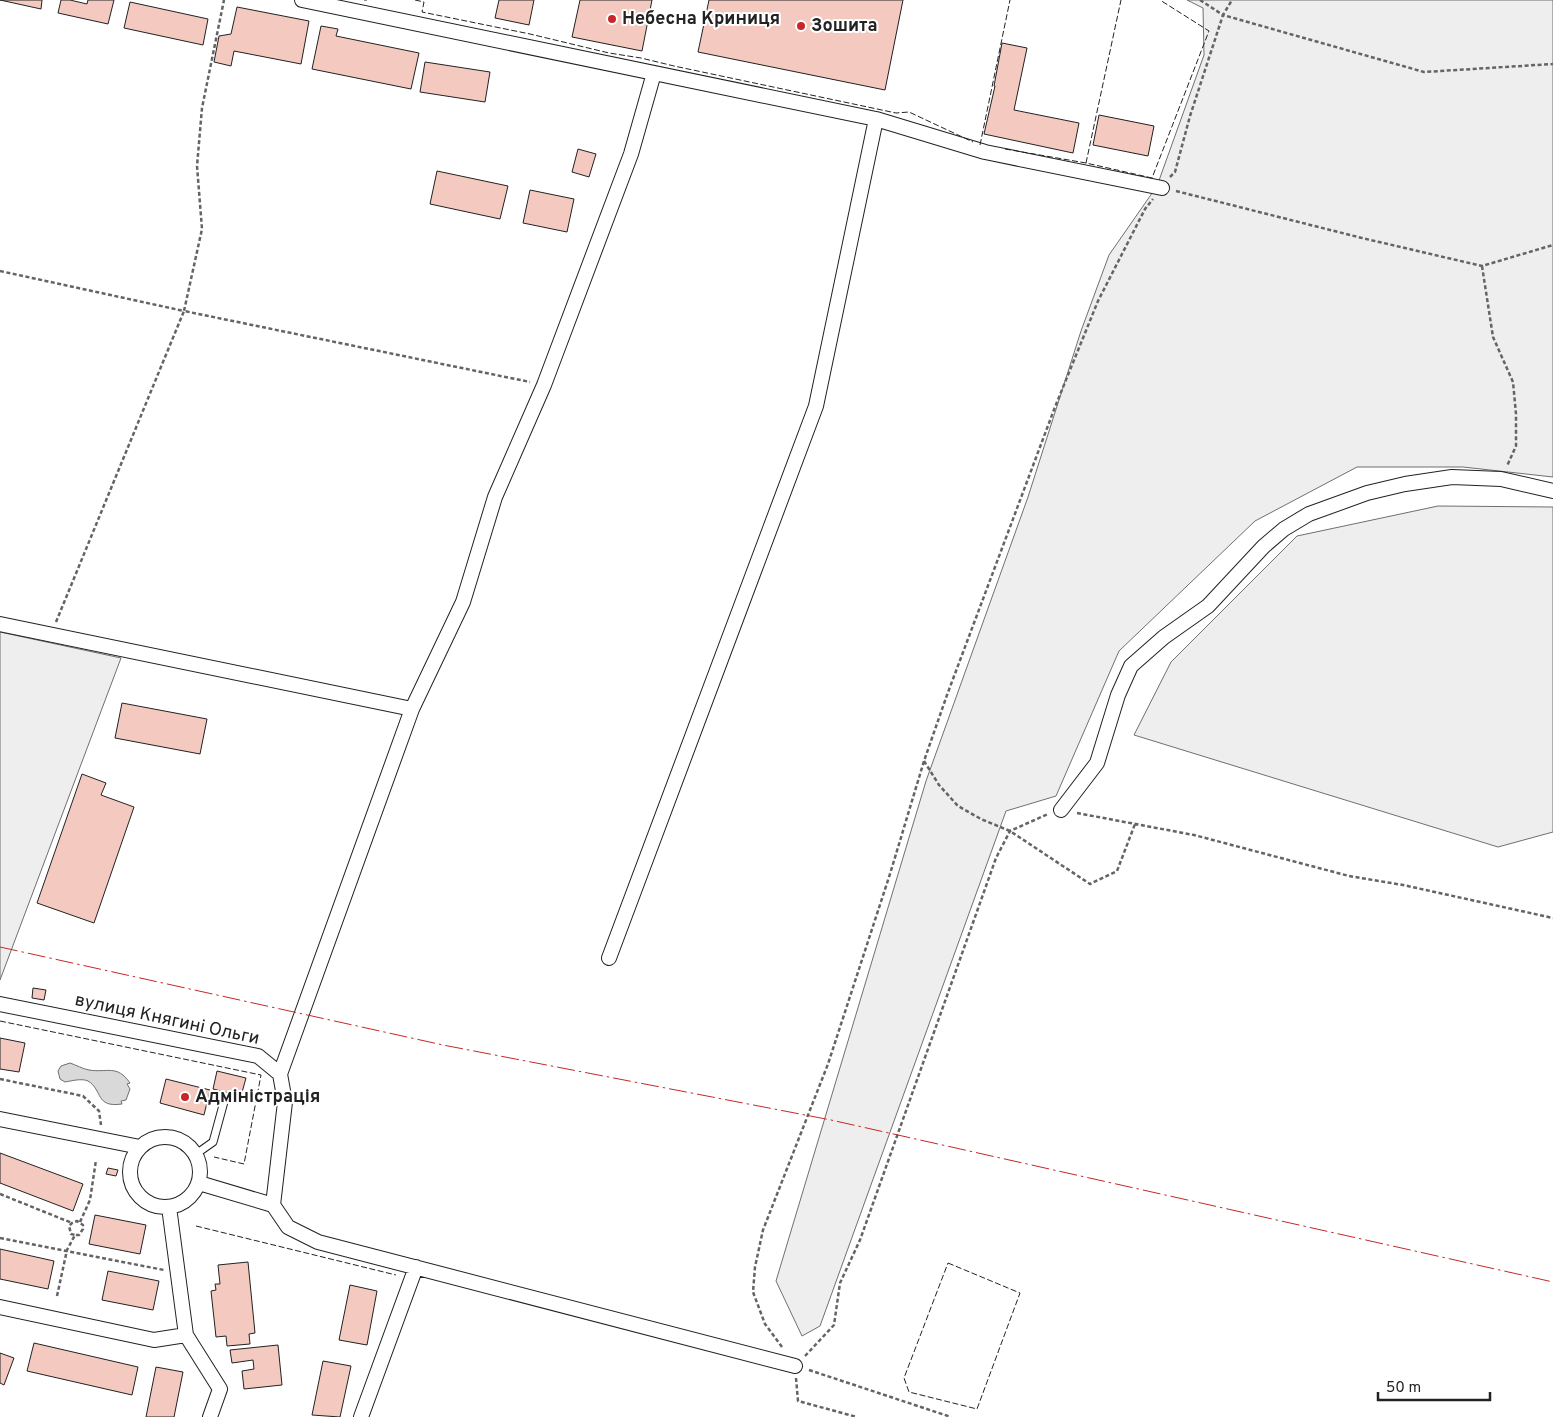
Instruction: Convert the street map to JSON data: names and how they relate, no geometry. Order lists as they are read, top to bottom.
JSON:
{
  "streets": {
    "street": ["вулиця Княгині Ольги"]
  },
  "places": ["Небесна Криниця", "Зошита", "Адміністрація"],
  "scale_bar": "50 m"
}
